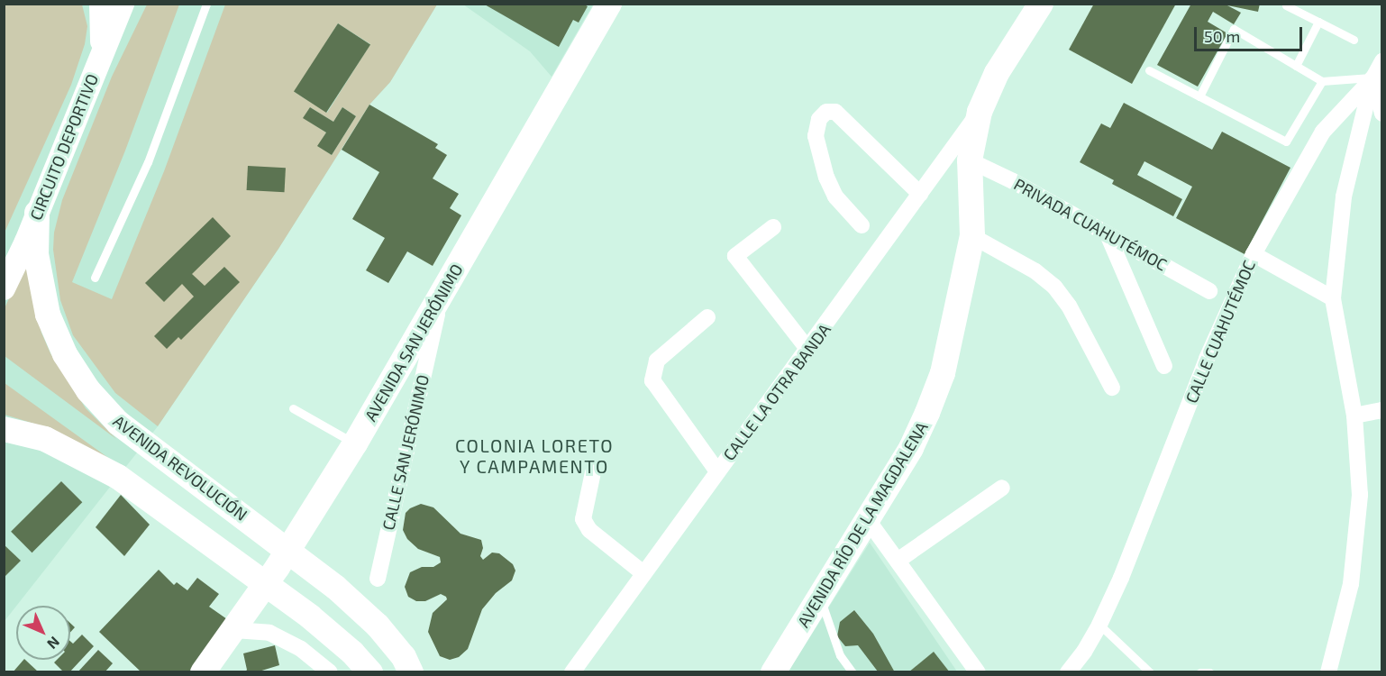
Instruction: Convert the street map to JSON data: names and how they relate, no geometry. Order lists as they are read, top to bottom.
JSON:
{
  "streets": {
    "main road": ["AVENIDA SAN JERÓNIMO", "AVENIDA REVOLUCIÓN", "AVENIDA RÍO DE LA MAGDALENA"],
    "street": [
      "CIRCUITO DEPORTIVO",
      "PRIVADA CUAHUTÉMOC",
      "CALLE CUAHUTÉMOC",
      "CALLE LA OTRA BANDA",
      "CALLE SAN JERÓNIMO"
    ]
  },
  "crossings": [
    ["CIRCUITO DEPORTIVO", "AVENIDA REVOLUCIÓN"],
    ["PRIVADA CUAHUTÉMOC", "AVENIDA RÍO DE LA MAGDALENA"],
    ["AVENIDA SAN JERÓNIMO", "CALLE SAN JERÓNIMO"],
    ["CALLE LA OTRA BANDA", "AVENIDA RÍO DE LA MAGDALENA"]
  ],
  "districts": ["COLONIA LORETO Y CAMPAMENTO"],
  "scale_bar": "50 m",
  "north": "bottom right"
}
